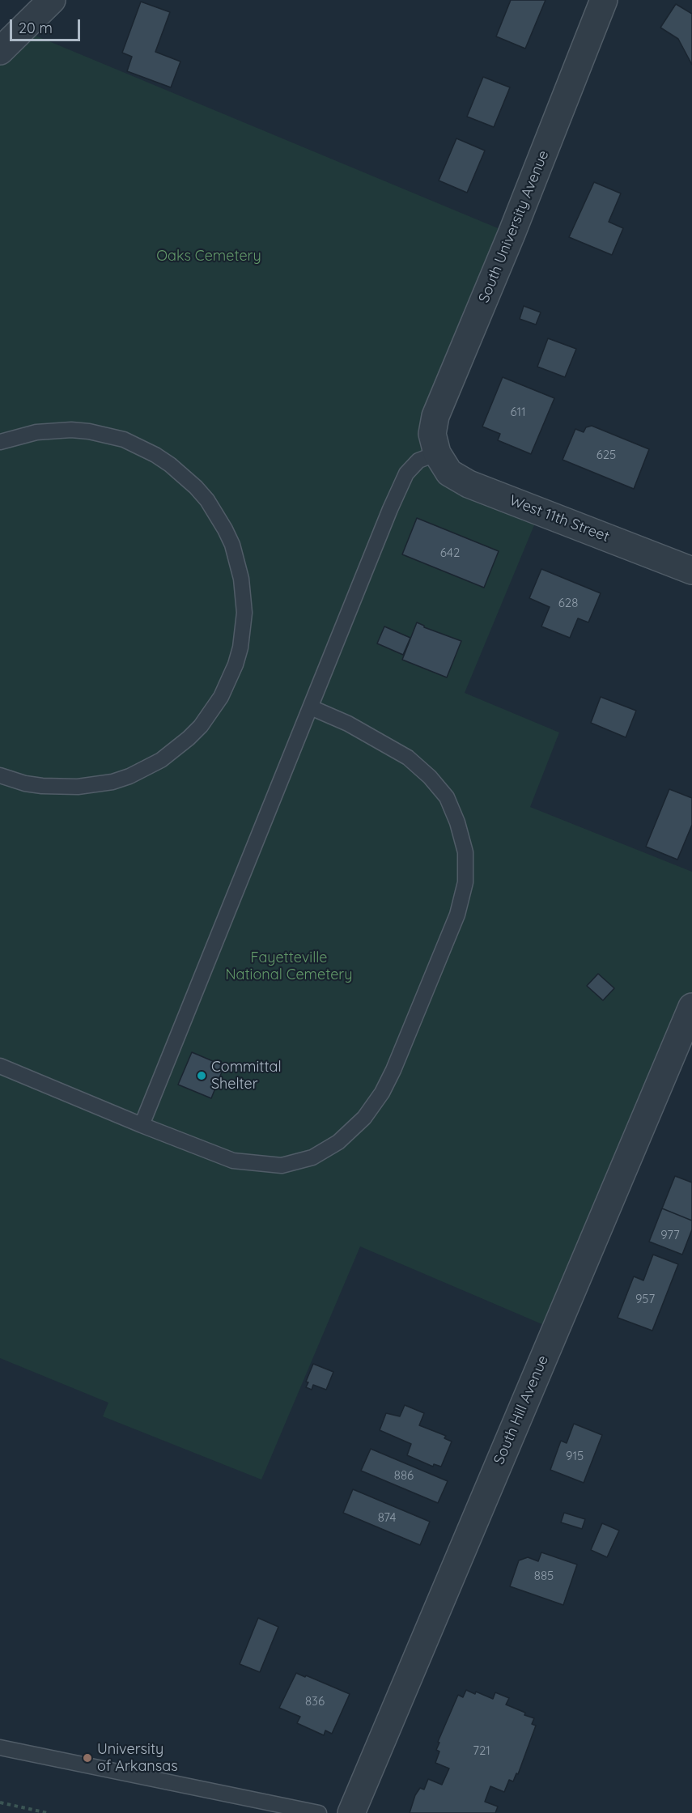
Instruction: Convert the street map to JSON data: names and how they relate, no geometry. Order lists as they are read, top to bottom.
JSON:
{
  "streets": {
    "street": ["South University Avenue", "West 11th Street", "South Hill Avenue"]
  },
  "crossings": [
    ["South University Avenue", "West 11th Street"]
  ],
  "parks": ["Oaks Cemetery", "Fayetteville National Cemetery"],
  "places": ["Committal Shelter", "University of Arkansas"],
  "house_numbers": [
    "611",
    "625",
    "642",
    "628",
    "977",
    "957",
    "915",
    "886",
    "874",
    "885",
    "836",
    "721"
  ],
  "scale_bar": "20 m"
}
